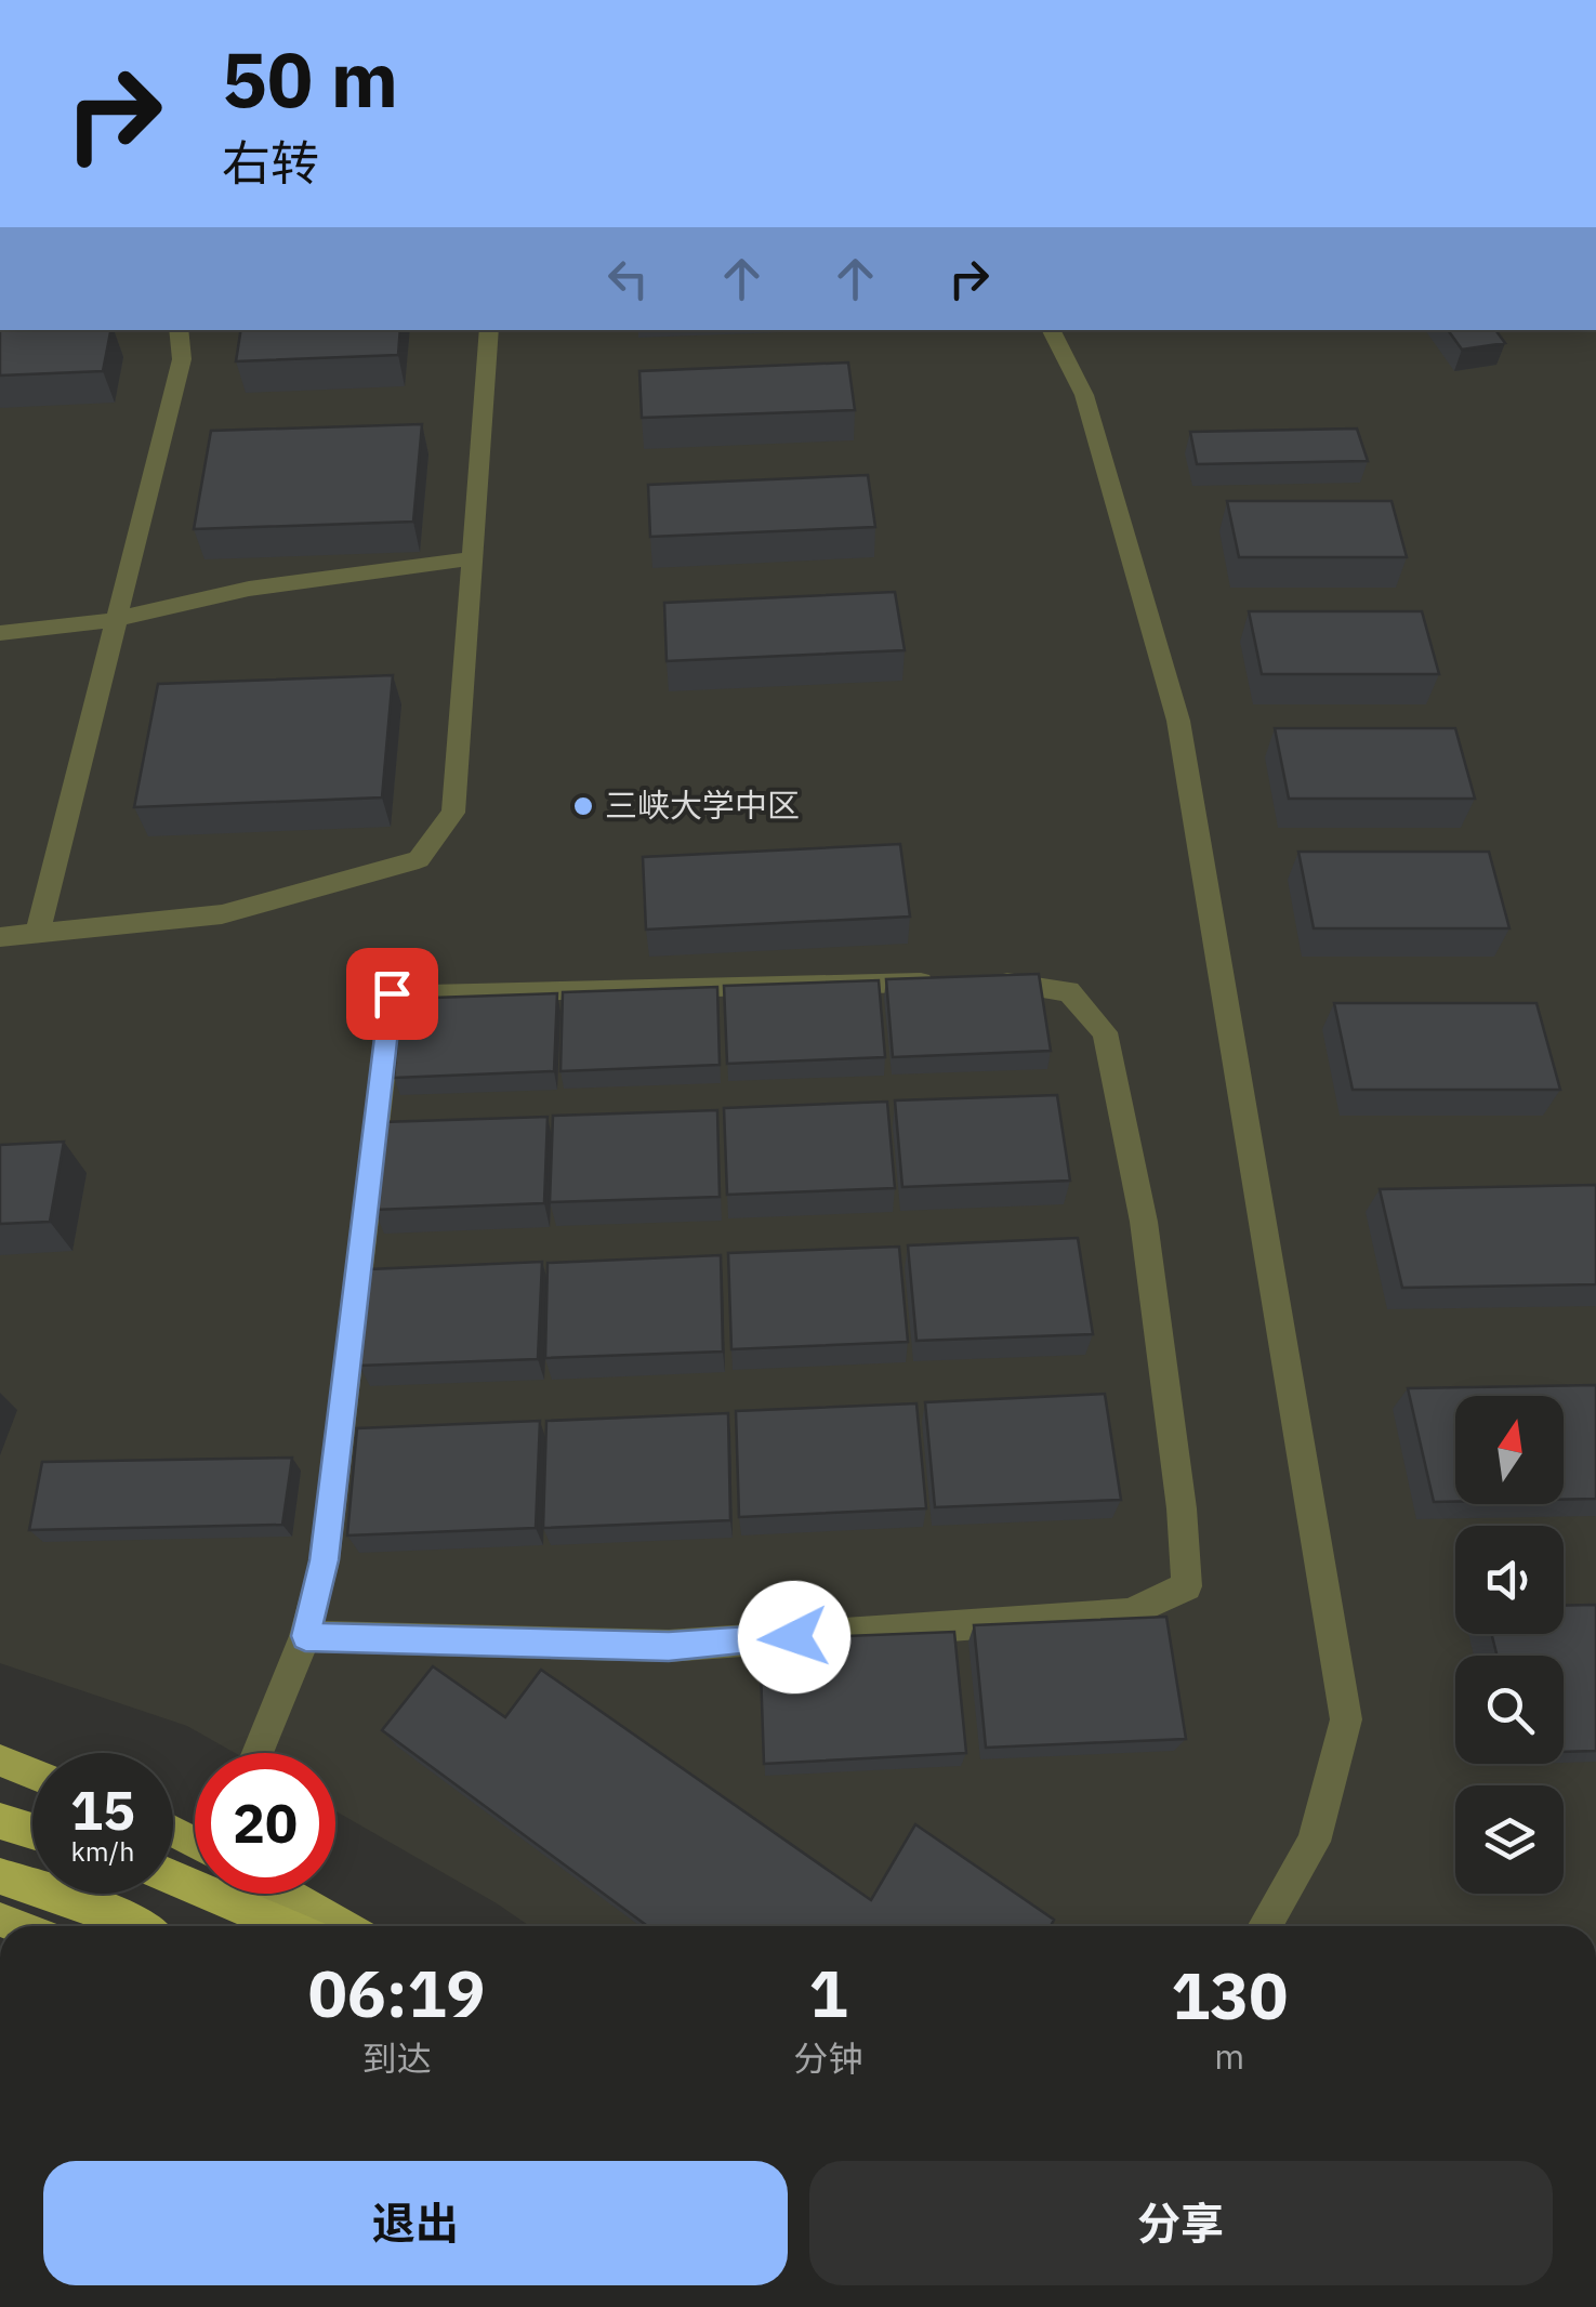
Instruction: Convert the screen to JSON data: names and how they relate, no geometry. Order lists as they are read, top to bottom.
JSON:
{
  "places": ["三峡大学中区"],
  "north": "top",
  "page": {
    "turn": ["50 m", "右转"],
    "speed": "15 km/h",
    "limit": "20",
    "eta": [
      "06:19",
      "到达",
      "1",
      "分钟",
      "130",
      "m"
    ],
    "buttons": ["退出", "分享"]
  }
}
